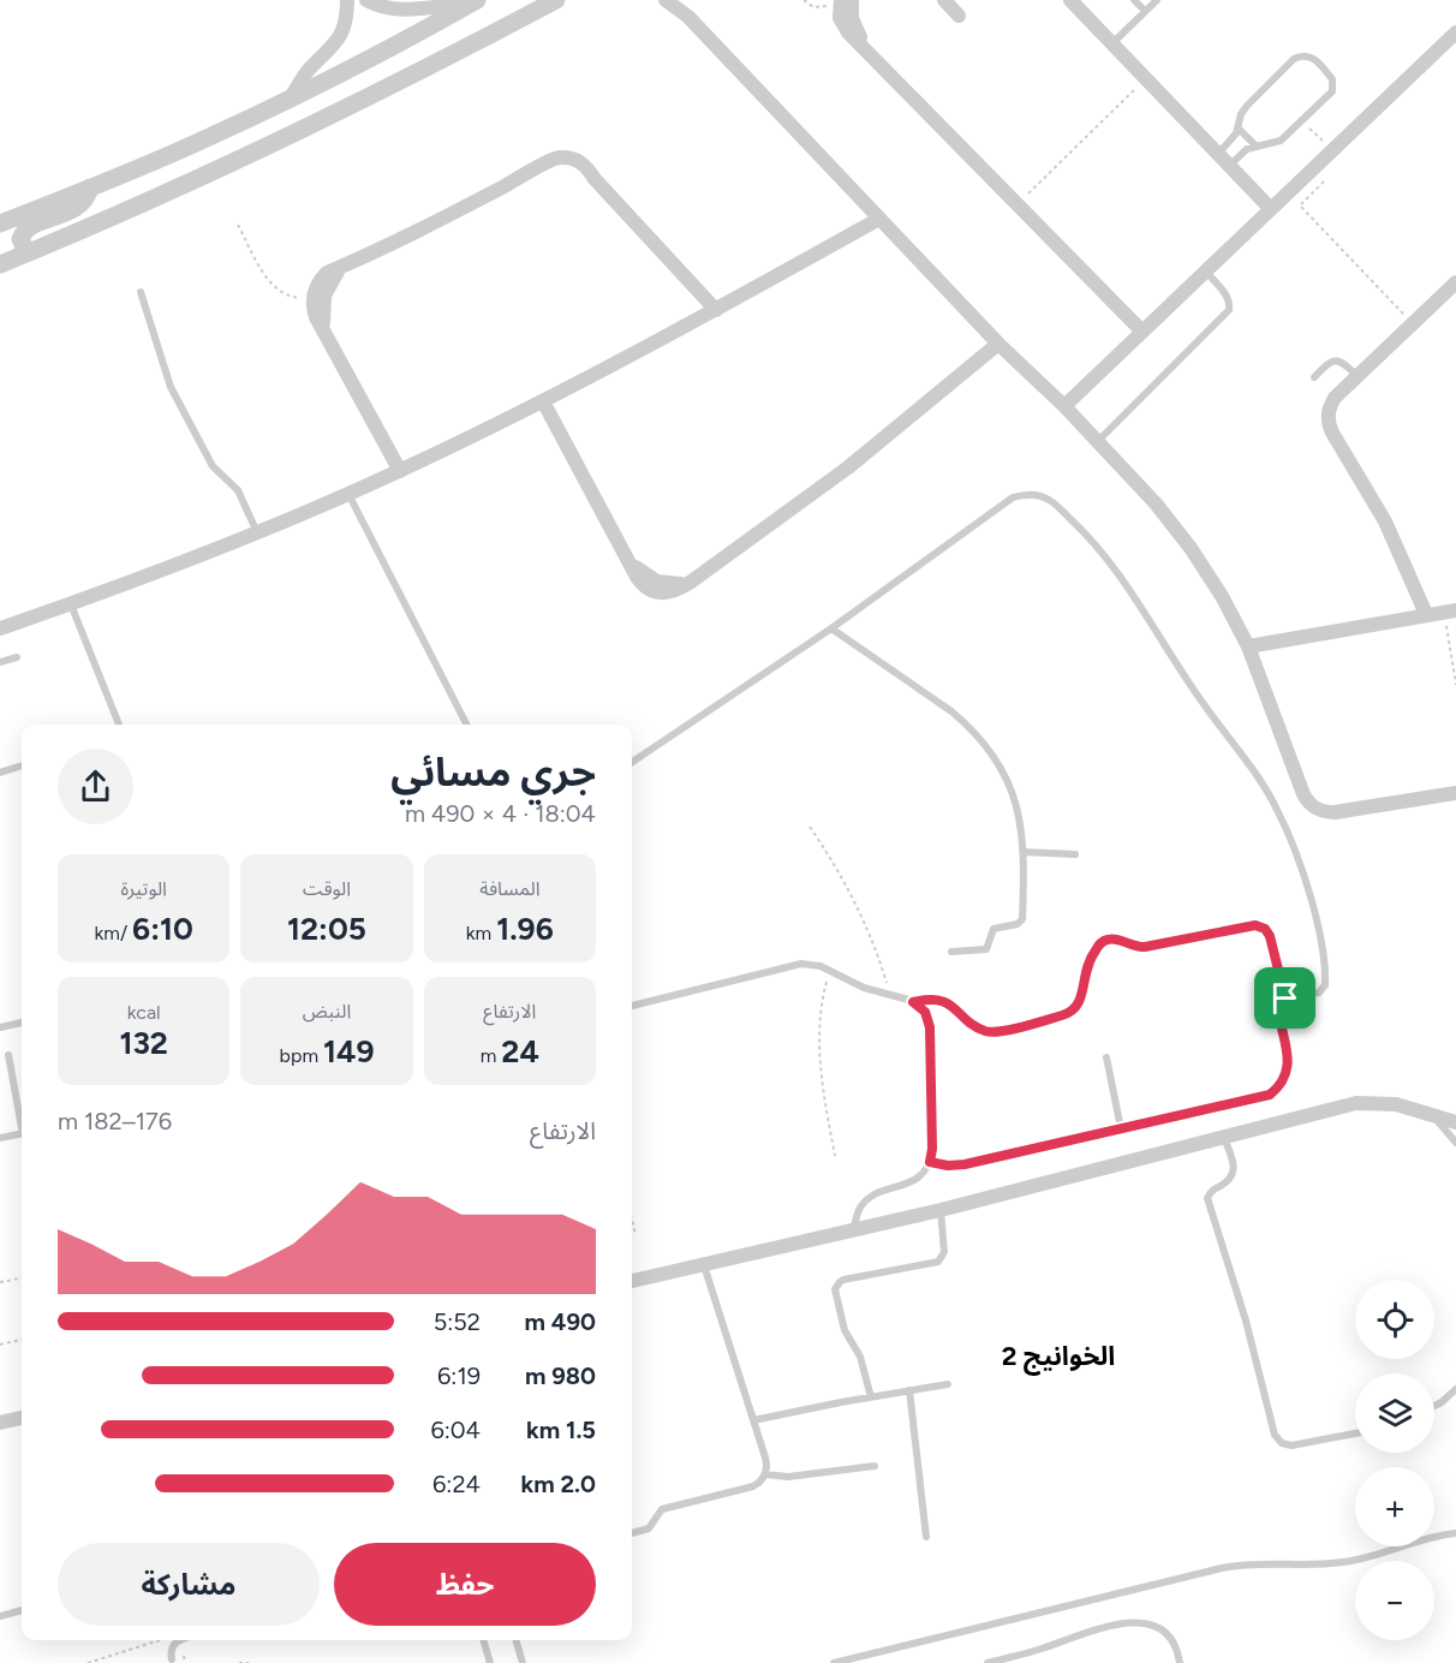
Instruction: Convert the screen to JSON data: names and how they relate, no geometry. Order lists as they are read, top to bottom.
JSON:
{
  "districts": ["الخوانيج 2"],
  "page": {
    "heading": ["جري مسائي", "18:04 · 4 × 490 m"],
    "stats": [
      ["المسافة", "1.96 km"],
      ["الوقت", "12:05"],
      ["الوتيرة", "6:10 /km"],
      ["الارتفاع", "24 m"],
      ["النبض", "149 bpm"],
      ["kcal", "132"]
    ],
    "chart": ["الارتفاع", "176–182 m"],
    "map_buttons": ["+", "−"],
    "list": [
      {
        "name": "490 m",
        "note": "5:52"
      },
      {
        "name": "980 m",
        "note": "6:19"
      },
      {
        "name": "1.5 km",
        "note": "6:04"
      },
      {
        "name": "2.0 km",
        "note": "6:24"
      }
    ],
    "buttons": ["حفظ", "مشاركة"]
  }
}
